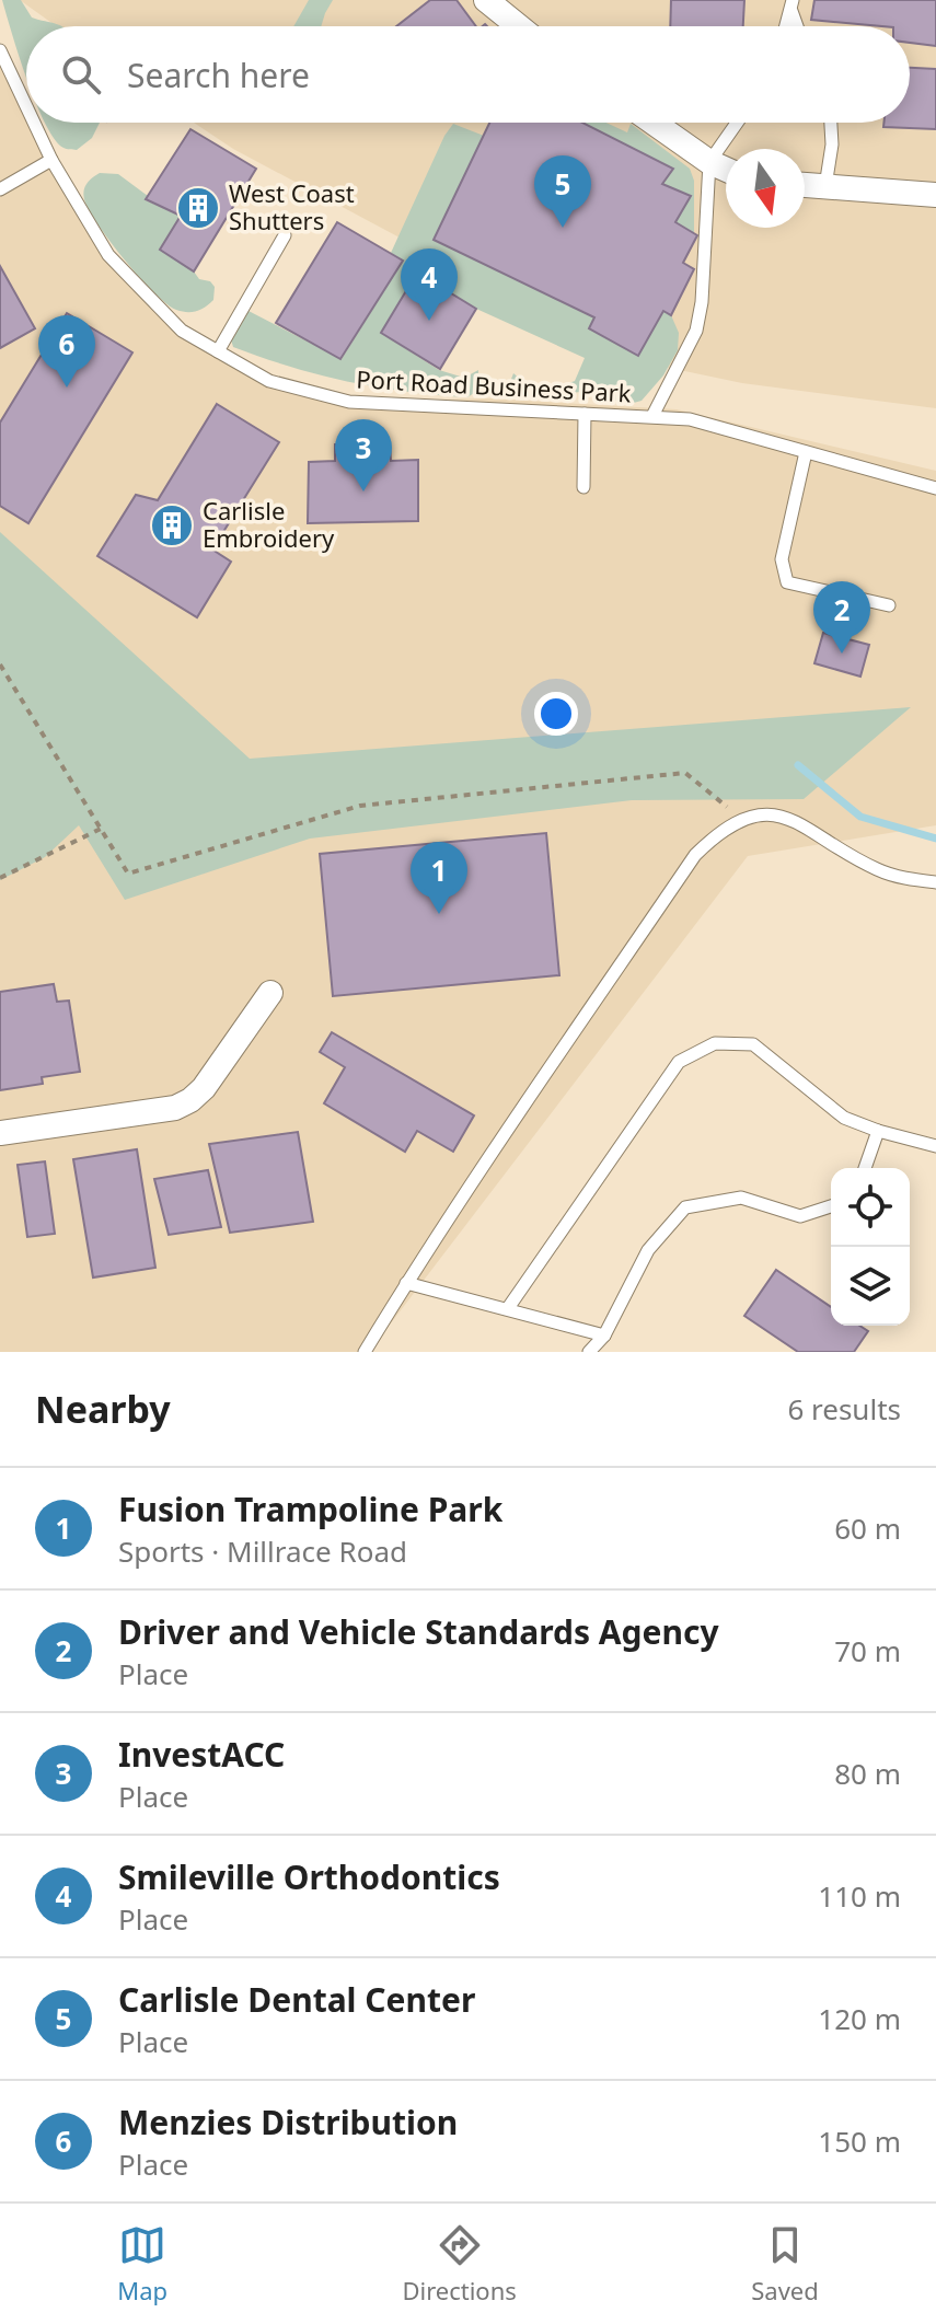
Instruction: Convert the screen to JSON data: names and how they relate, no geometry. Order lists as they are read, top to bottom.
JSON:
{
  "streets": {
    "lane": ["Port Road Business Park"]
  },
  "places": {
    "building": ["West Coast Shutters", "Carlisle Embroidery"]
  },
  "north": "bottom",
  "page": {
    "search": "Search here",
    "pins": [
      "5",
      "4",
      "6",
      "3",
      "2",
      "1"
    ],
    "heading": ["Nearby", "6 results"],
    "list": [
      {
        "mark": "1",
        "name": "Fusion Trampoline Park",
        "note": "Sports · Millrace Road",
        "value": "60 m"
      },
      {
        "mark": "2",
        "name": "Driver and Vehicle Standards Agency",
        "note": "Place",
        "value": "70 m"
      },
      {
        "mark": "3",
        "name": "InvestACC",
        "note": "Place",
        "value": "80 m"
      },
      {
        "mark": "4",
        "name": "Smileville Orthodontics",
        "note": "Place",
        "value": "110 m"
      },
      {
        "mark": "5",
        "name": "Carlisle Dental Center",
        "note": "Place",
        "value": "120 m"
      },
      {
        "mark": "6",
        "name": "Menzies Distribution",
        "note": "Place",
        "value": "150 m"
      }
    ],
    "nav": ["Map", "Directions", "Saved"]
  }
}
